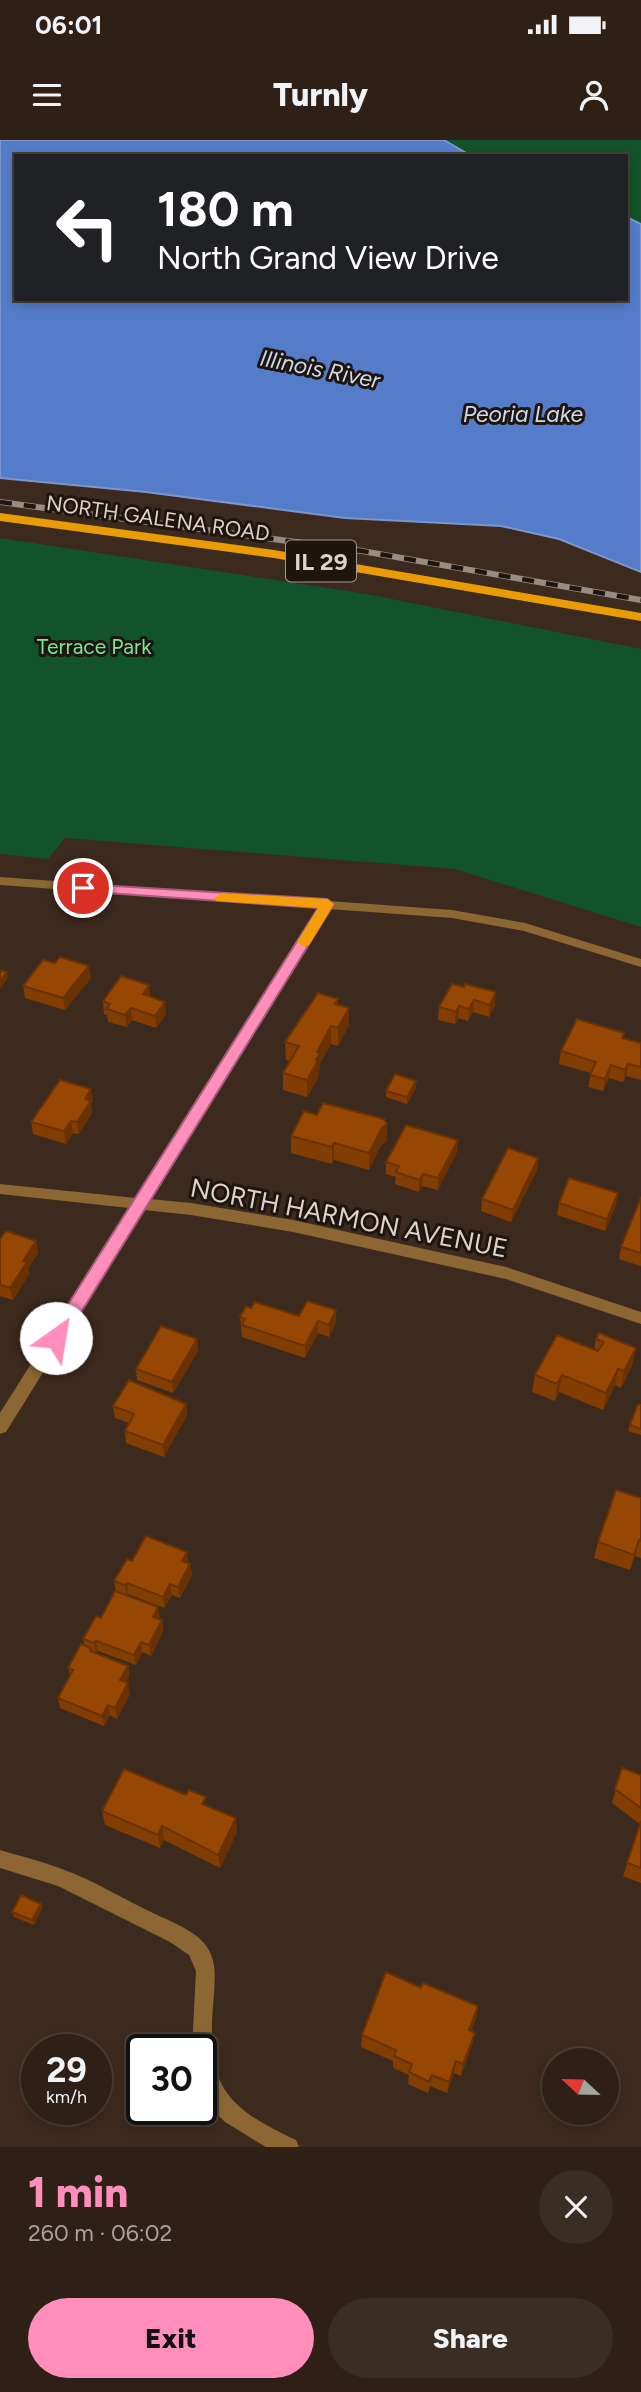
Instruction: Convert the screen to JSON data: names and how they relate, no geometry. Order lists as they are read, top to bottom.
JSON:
{
  "streets": {
    "main road": ["NORTH GALENA ROAD", "IL 29"],
    "street": ["NORTH HARMON AVENUE"]
  },
  "water": ["Illinois River", "Peoria Lake"],
  "parks": ["Terrace Park"],
  "north": "left",
  "page": {
    "status": "06:01",
    "header": "Turnly",
    "turn": ["180 m", "North Grand View Drive"],
    "speed": "29 km/h",
    "limit": "30",
    "heading": ["1 min", "260 m · 06:02"],
    "buttons": ["Exit", "Share"]
  }
}
